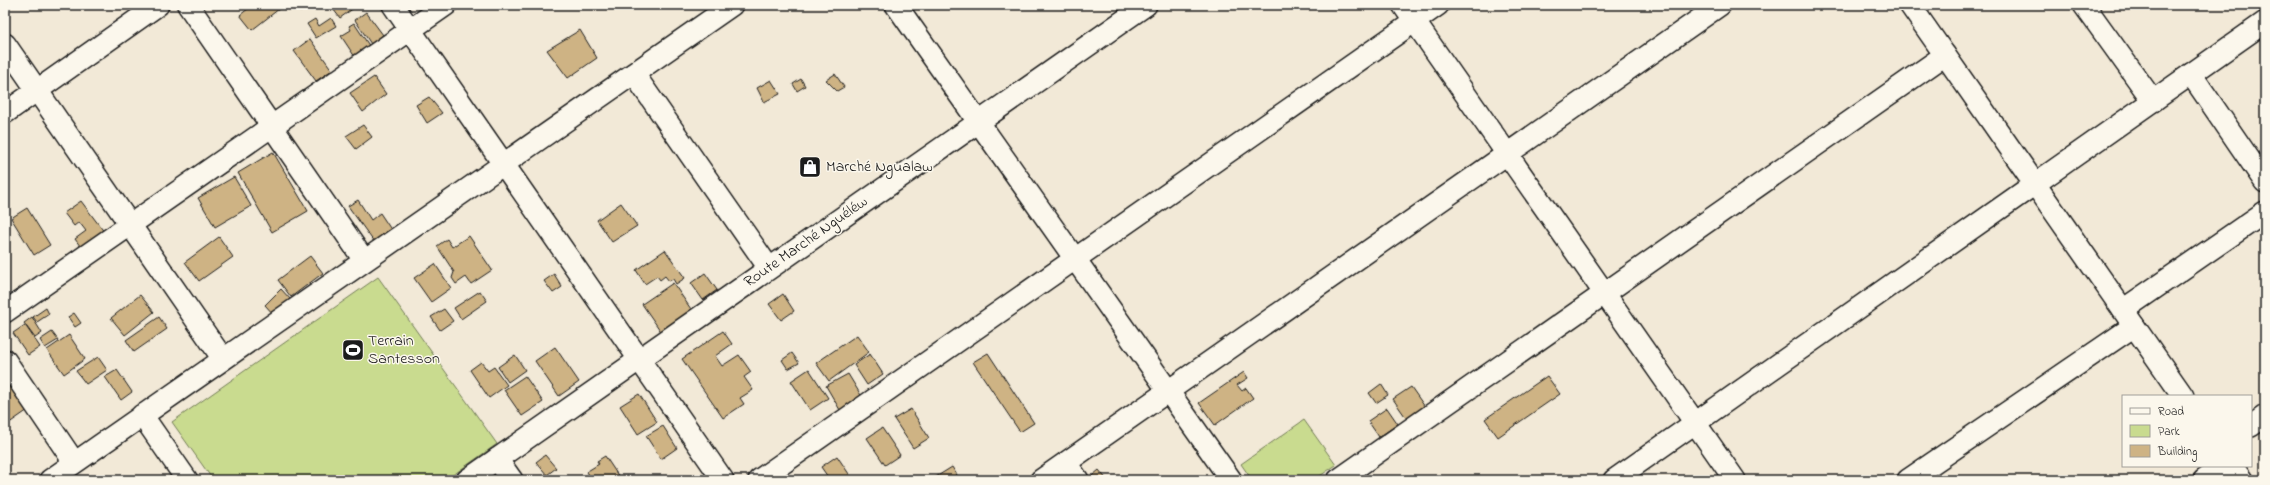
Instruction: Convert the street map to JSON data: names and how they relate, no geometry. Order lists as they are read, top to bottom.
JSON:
{
  "streets": {
    "street": ["Route Marché Nguéléw"]
  },
  "places": {
    "shop": ["Marché Ngualaw"],
    "sports": ["Terrain Santesson"]
  },
  "legend": ["Road", "Park", "Building"]
}
